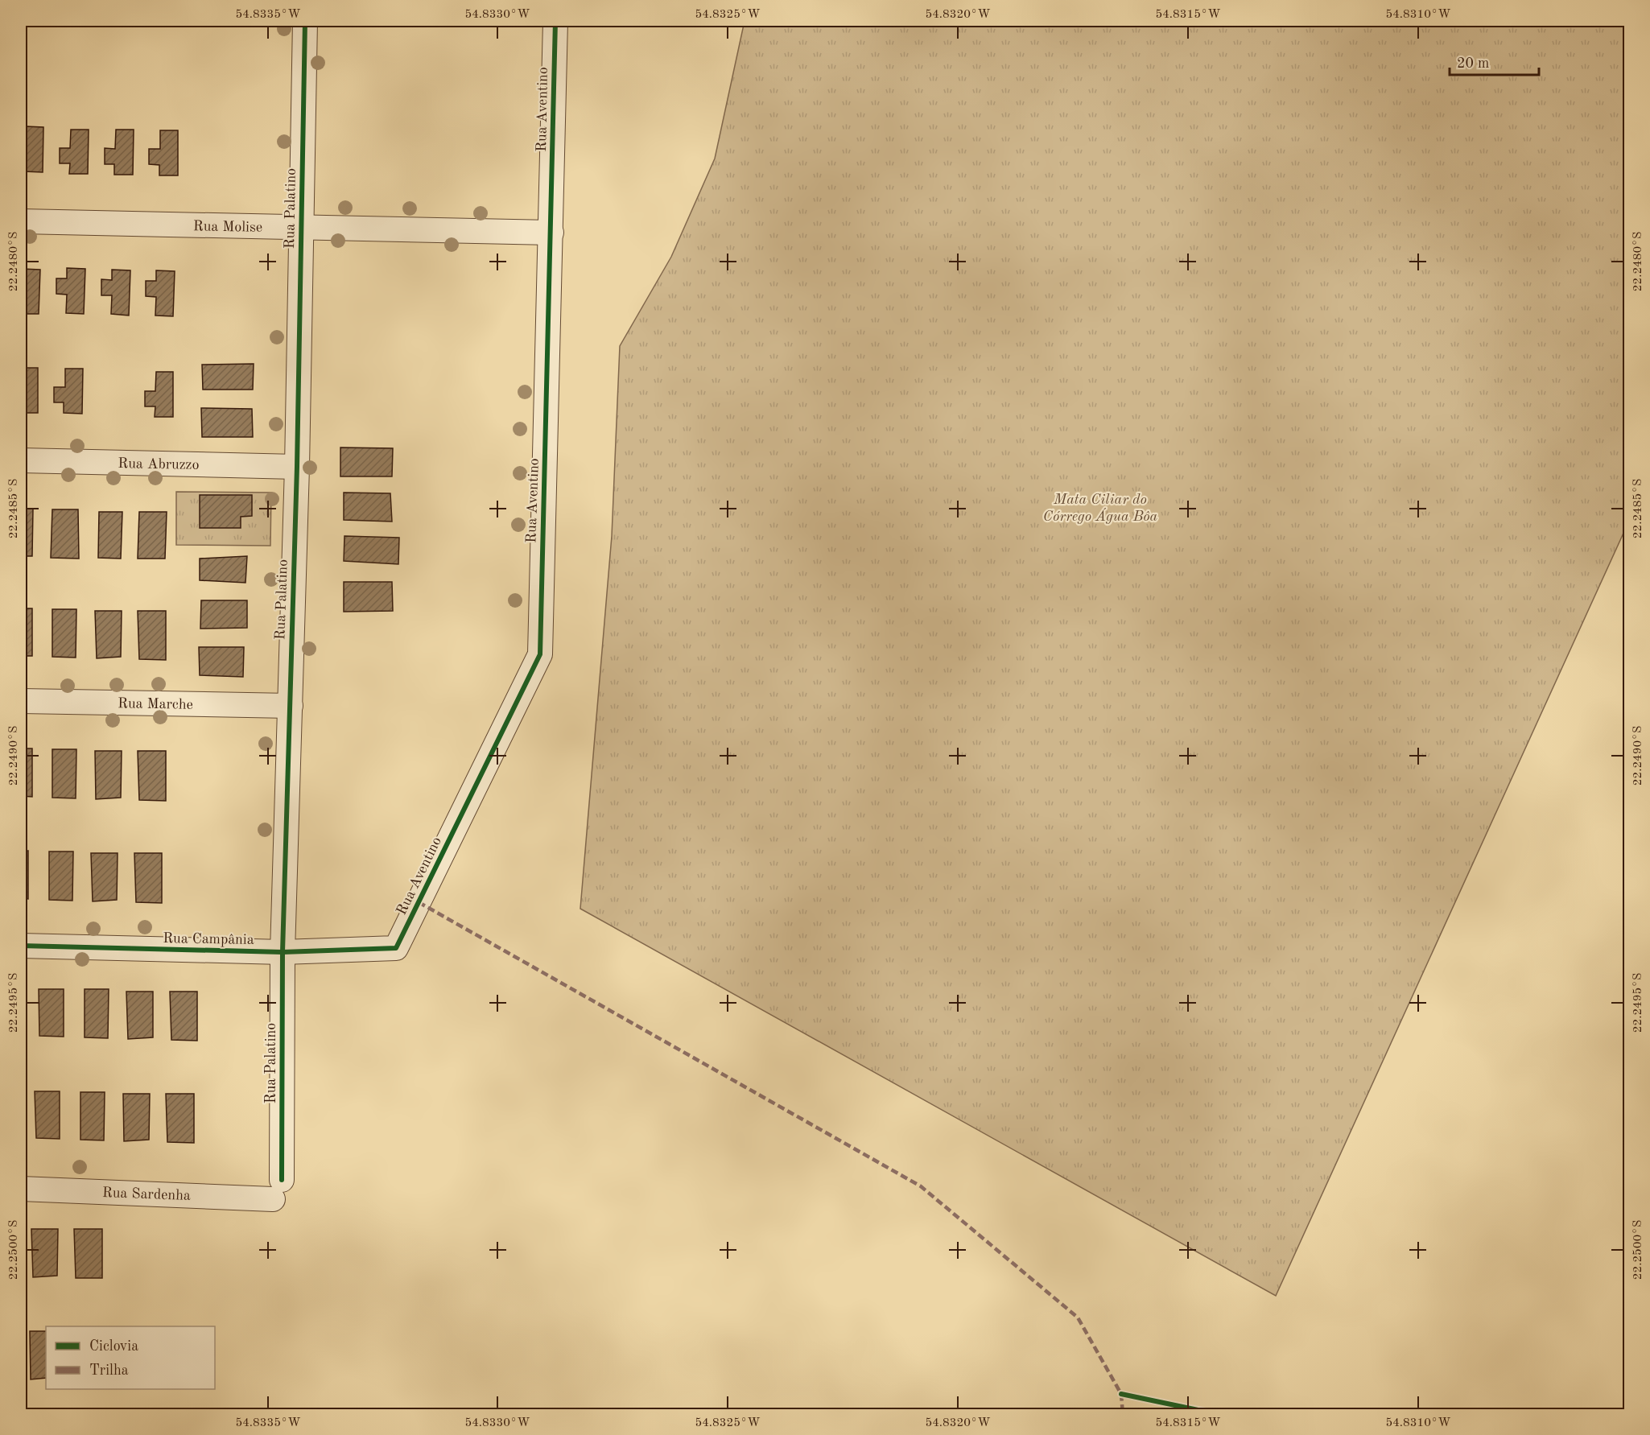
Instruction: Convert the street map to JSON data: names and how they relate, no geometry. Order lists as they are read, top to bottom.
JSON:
{
  "streets": {
    "street": [
      "Rua Aventino",
      "Rua Palatino",
      "Rua Molise",
      "Rua Abruzzo",
      "Rua Marche",
      "Rua Campânia",
      "Rua Sardenha"
    ]
  },
  "crossings": [
    ["Rua Aventino", "Rua Molise"],
    ["Rua Aventino", "Rua Campânia"],
    ["Rua Palatino", "Rua Molise"],
    ["Rua Palatino", "Rua Abruzzo"],
    ["Rua Palatino", "Rua Marche"],
    ["Rua Palatino", "Rua Campânia"],
    ["Rua Palatino", "Rua Sardenha"]
  ],
  "parks": ["Mata Ciliar do Córrego Água Bôa"],
  "legend": ["Ciclovia", "Trilha"],
  "scale_bar": "20 m",
  "coordinates": [
    "54.8335°W",
    "54.8330°W",
    "54.8325°W",
    "54.8320°W",
    "54.8315°W",
    "54.8310°W",
    "22.2480°S",
    "22.2485°S",
    "22.2490°S",
    "22.2495°S",
    "22.2500°S"
  ]
}
